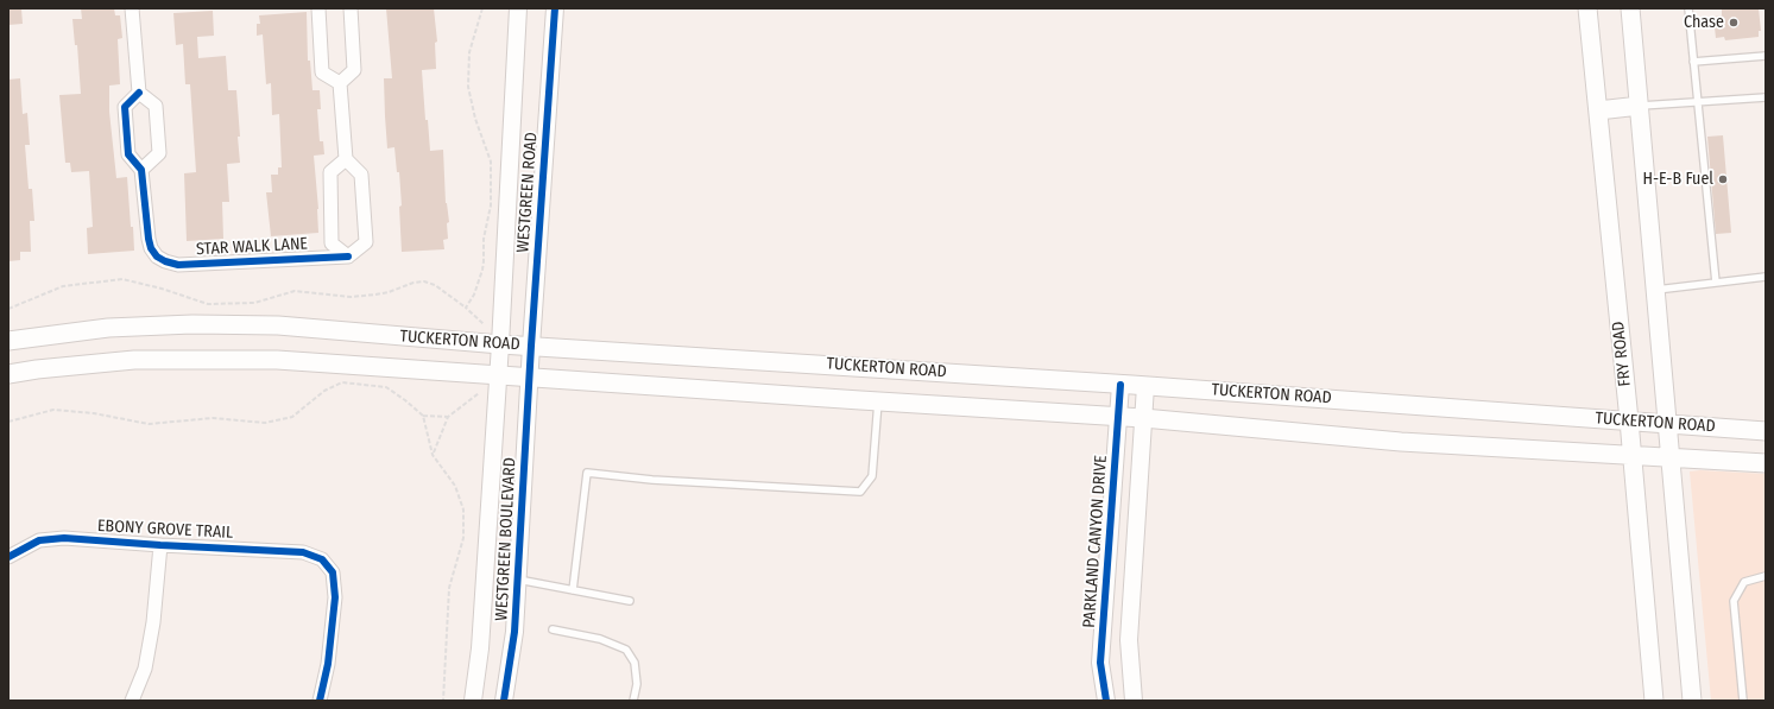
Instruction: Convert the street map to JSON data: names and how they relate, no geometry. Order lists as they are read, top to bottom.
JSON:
{
  "streets": {
    "main road": ["TUCKERTON ROAD", "FRY ROAD"],
    "street": [
      "WESTGREEN ROAD",
      "STAR WALK LANE",
      "EBONY GROVE TRAIL",
      "WESTGREEN BOULEVARD",
      "PARKLAND CANYON DRIVE"
    ]
  },
  "crossings": [
    ["WESTGREEN ROAD", "TUCKERTON ROAD"],
    ["WESTGREEN ROAD", "WESTGREEN BOULEVARD"],
    ["TUCKERTON ROAD", "FRY ROAD"],
    ["TUCKERTON ROAD", "WESTGREEN BOULEVARD"],
    ["TUCKERTON ROAD", "PARKLAND CANYON DRIVE"]
  ],
  "places": ["Chase", "H-E-B Fuel"]
}
